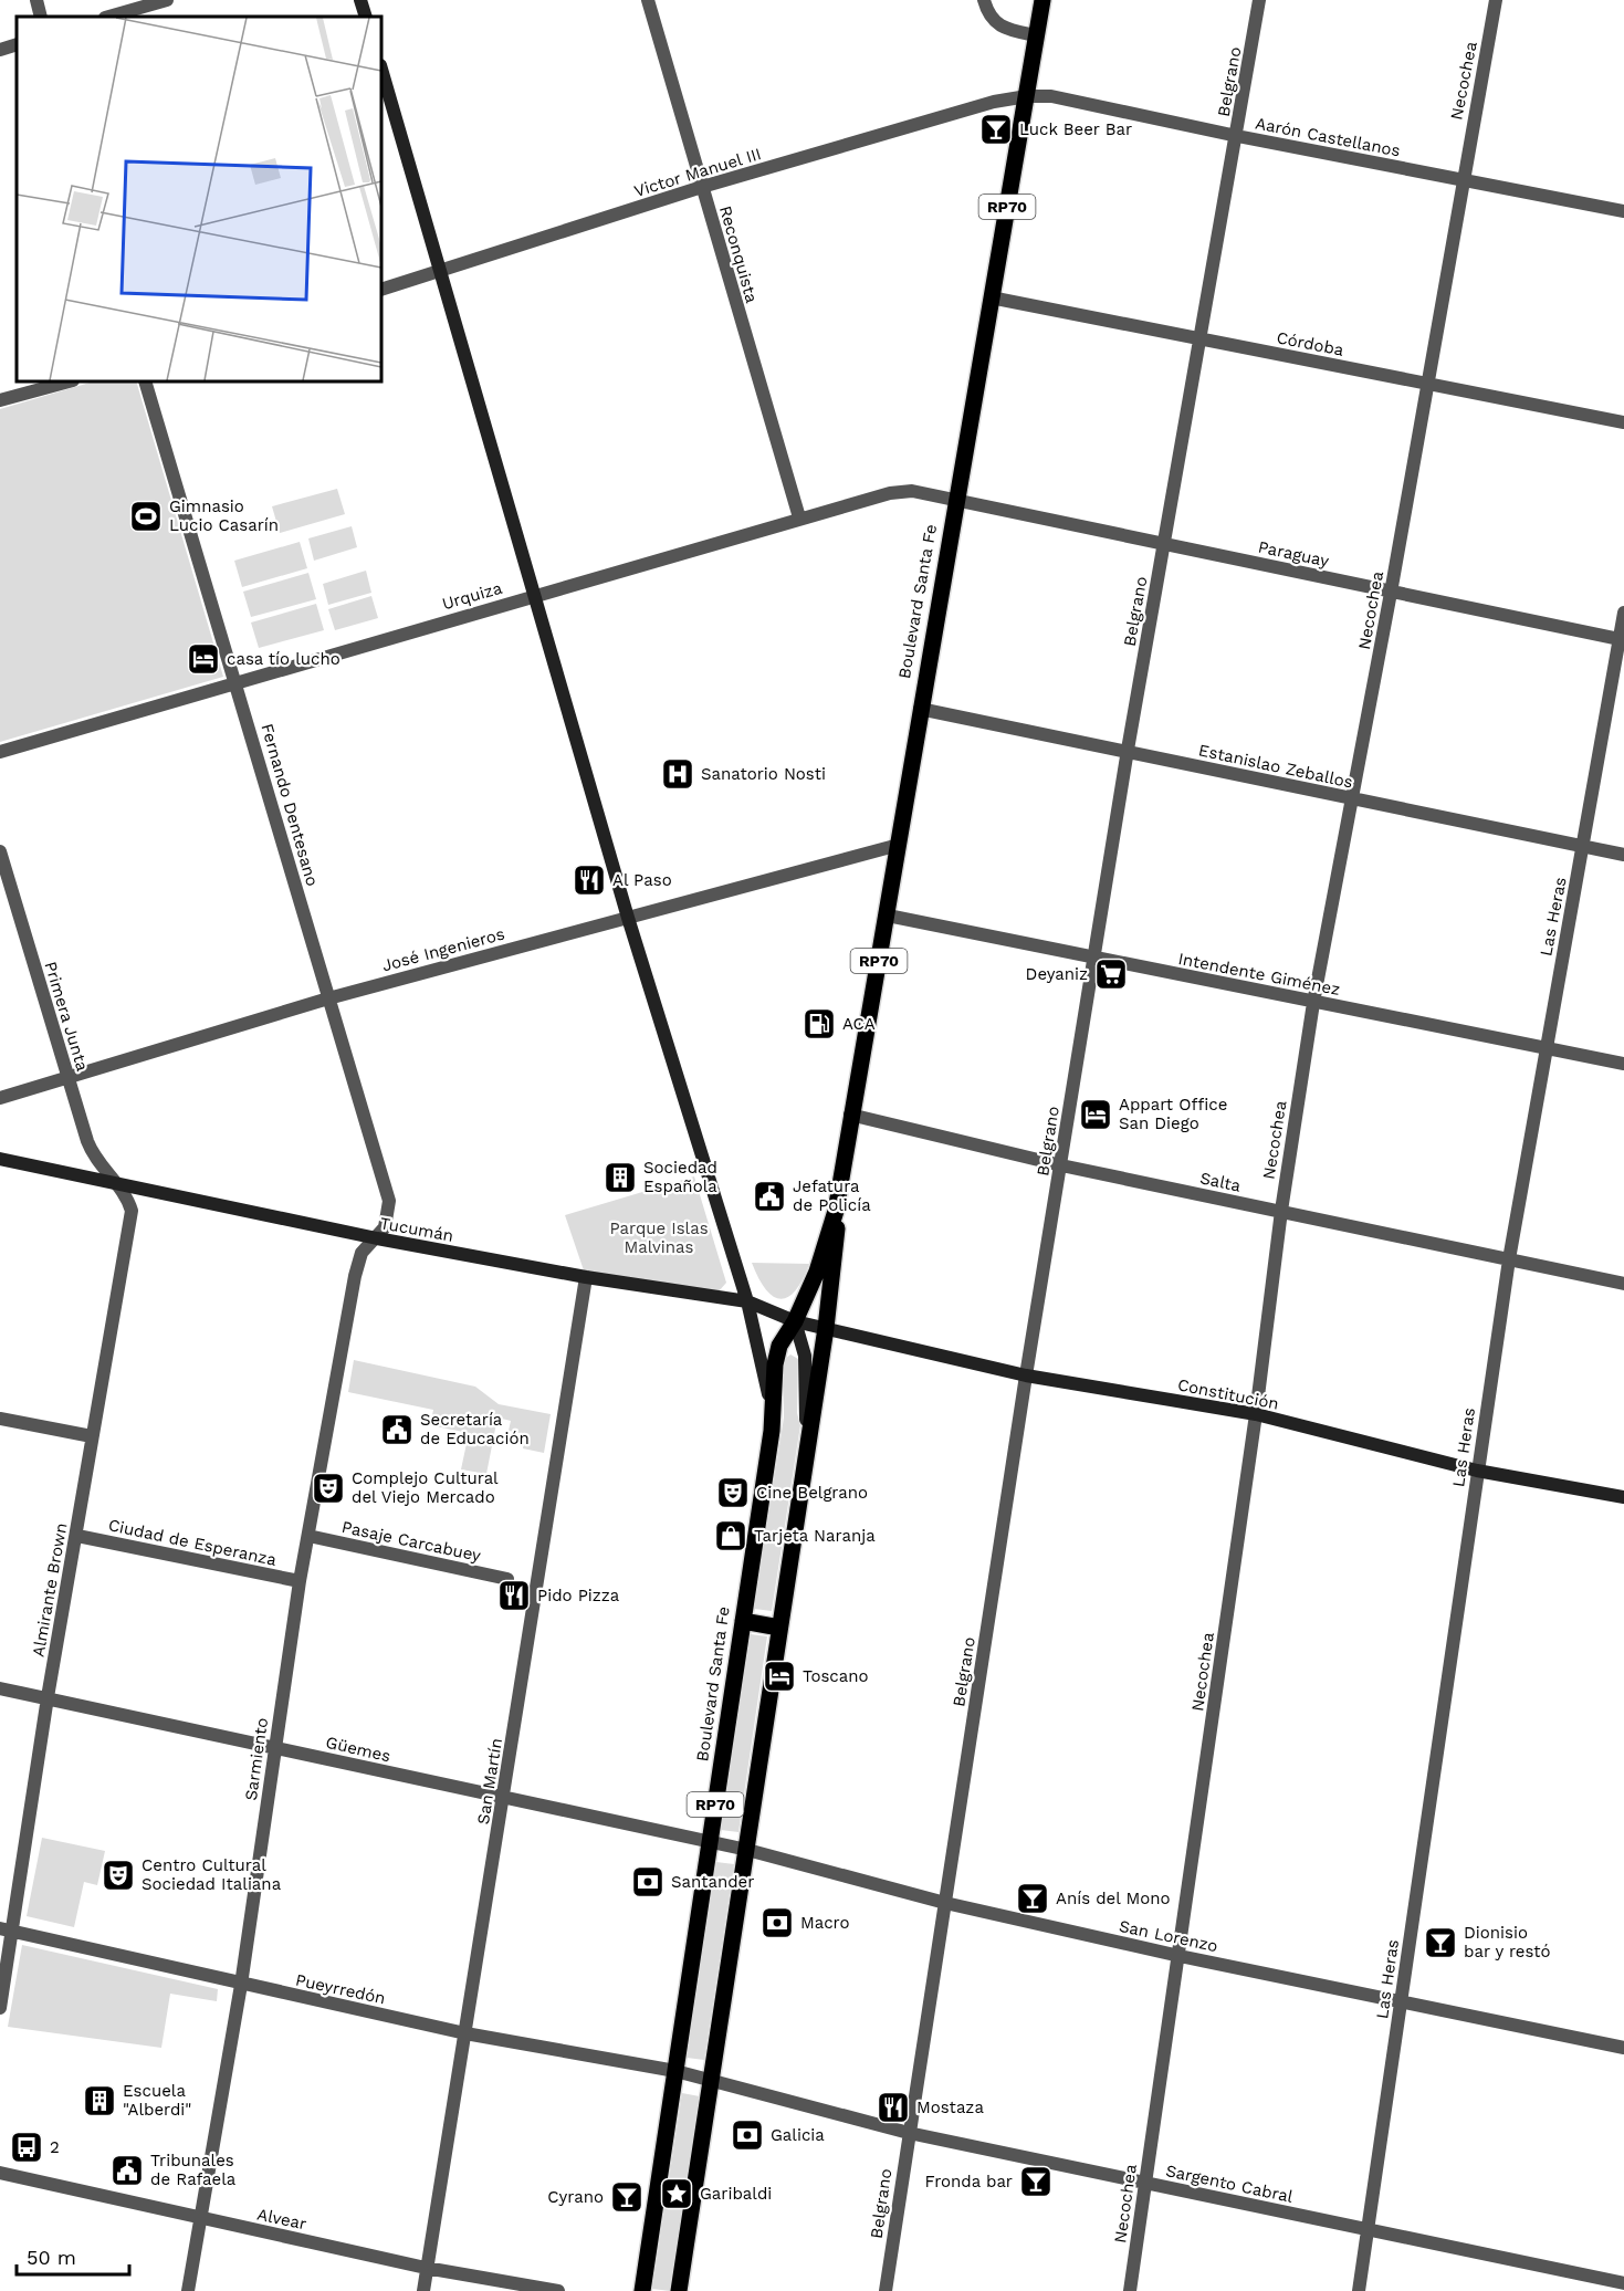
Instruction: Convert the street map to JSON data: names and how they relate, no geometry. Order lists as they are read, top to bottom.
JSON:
{
  "streets": {
    "main road": ["RP70", "Boulevard Santa Fe"],
    "street": [
      "Necochea",
      "Belgrano",
      "Aarón Castellanos",
      "Victor Manuel III",
      "Reconquista",
      "Córdoba",
      "Paraguay",
      "Urquiza",
      "Estanislao Zeballos",
      "Fernando Dentesano",
      "Las Heras",
      "José Ingenieros",
      "Intendente Giménez",
      "Primera Junta",
      "Salta",
      "Tucumán",
      "Constitución",
      "Pasaje Carcabuey",
      "Ciudad de Esperanza",
      "Almirante Brown",
      "Güemes",
      "Sarmiento",
      "San Martín",
      "San Lorenzo",
      "Pueyrredón",
      "Sargento Cabral",
      "Alvear"
    ]
  },
  "crossings": [
    ["Necochea", "Aarón Castellanos"],
    ["Necochea", "Córdoba"],
    ["Necochea", "Paraguay"],
    ["Necochea", "Estanislao Zeballos"],
    ["Necochea", "Intendente Giménez"],
    ["Necochea", "Salta"],
    ["Necochea", "Constitución"],
    ["Necochea", "San Lorenzo"],
    ["Necochea", "Sargento Cabral"],
    ["Belgrano", "Aarón Castellanos"],
    ["Belgrano", "Córdoba"],
    ["Belgrano", "Paraguay"],
    ["Belgrano", "Estanislao Zeballos"],
    ["Belgrano", "Intendente Giménez"],
    ["Belgrano", "Salta"],
    ["Belgrano", "Constitución"],
    ["Belgrano", "San Lorenzo"],
    ["Belgrano", "Sargento Cabral"],
    ["Aarón Castellanos", "Victor Manuel III"],
    ["Aarón Castellanos", "Boulevard Santa Fe"],
    ["Victor Manuel III", "Reconquista"],
    ["Victor Manuel III", "Boulevard Santa Fe"],
    ["Reconquista", "Urquiza"],
    ["Córdoba", "Boulevard Santa Fe"],
    ["Paraguay", "Urquiza"],
    ["Paraguay", "Boulevard Santa Fe"],
    ["Paraguay", "Las Heras"],
    ["Urquiza", "Boulevard Santa Fe"],
    ["Urquiza", "Fernando Dentesano"],
    ["Boulevard Santa Fe", "Estanislao Zeballos"],
    ["Boulevard Santa Fe", "José Ingenieros"],
    ["Boulevard Santa Fe", "Intendente Giménez"],
    ["Boulevard Santa Fe", "Salta"],
    ["Boulevard Santa Fe", "Tucumán"],
    ["Boulevard Santa Fe", "Constitución"],
    ["Boulevard Santa Fe", "Güemes"],
    ["Boulevard Santa Fe", "San Lorenzo"],
    ["Boulevard Santa Fe", "Pueyrredón"],
    ["Boulevard Santa Fe", "Sargento Cabral"],
    ["Estanislao Zeballos", "Las Heras"],
    ["Fernando Dentesano", "José Ingenieros"],
    ["Fernando Dentesano", "Tucumán"],
    ["Fernando Dentesano", "Sarmiento"],
    ["Las Heras", "Intendente Giménez"],
    ["Las Heras", "Salta"],
    ["Las Heras", "Constitución"],
    ["Las Heras", "San Lorenzo"],
    ["Las Heras", "Sargento Cabral"],
    ["José Ingenieros", "Primera Junta"],
    ["Primera Junta", "Tucumán"],
    ["Primera Junta", "Almirante Brown"],
    ["Tucumán", "Constitución"],
    ["Tucumán", "Almirante Brown"],
    ["Tucumán", "Sarmiento"],
    ["Tucumán", "San Martín"],
    ["Pasaje Carcabuey", "Sarmiento"],
    ["Ciudad de Esperanza", "Almirante Brown"],
    ["Ciudad de Esperanza", "Sarmiento"],
    ["Almirante Brown", "Güemes"],
    ["Almirante Brown", "Pueyrredón"],
    ["Güemes", "Sarmiento"],
    ["Güemes", "San Martín"],
    ["Güemes", "San Lorenzo"],
    ["Sarmiento", "Pueyrredón"],
    ["Sarmiento", "Alvear"],
    ["San Martín", "Pueyrredón"],
    ["San Martín", "Alvear"],
    ["Pueyrredón", "Sargento Cabral"]
  ],
  "parks": ["Parque Islas Malvinas"],
  "places": {
    "bar": [
      "Luck Beer Bar",
      "Anís del Mono",
      "Dionisio bar y restó",
      "Fronda bar",
      "Cyrano"
    ],
    "sports": ["Gimnasio Lucio Casarín"],
    "hotel": ["casa tío lucho", "Appart Office San Diego", "Toscano"],
    "hospital": ["Sanatorio Nosti"],
    "restaurant": ["Al Paso", "Pido Pizza", "Mostaza"],
    "supermarket": ["Deyaniz"],
    "fuel station": ["ACA"],
    "building": ["Sociedad Española", "Escuela \"Alberdi\""],
    "public building": ["Jefatura de Policía", "Secretaría de Educación", "Tribunales de Rafaela"],
    "theatre": ["Complejo Cultural del Viejo Mercado", "Cine Belgrano", "Centro Cultural Sociedad Italiana"],
    "shop": ["Tarjeta Naranja"],
    "bank": ["Santander", "Macro", "Galicia"],
    "bus stop": ["2"],
    "place": ["Garibaldi"]
  },
  "scale_bar": "50 m"
}
